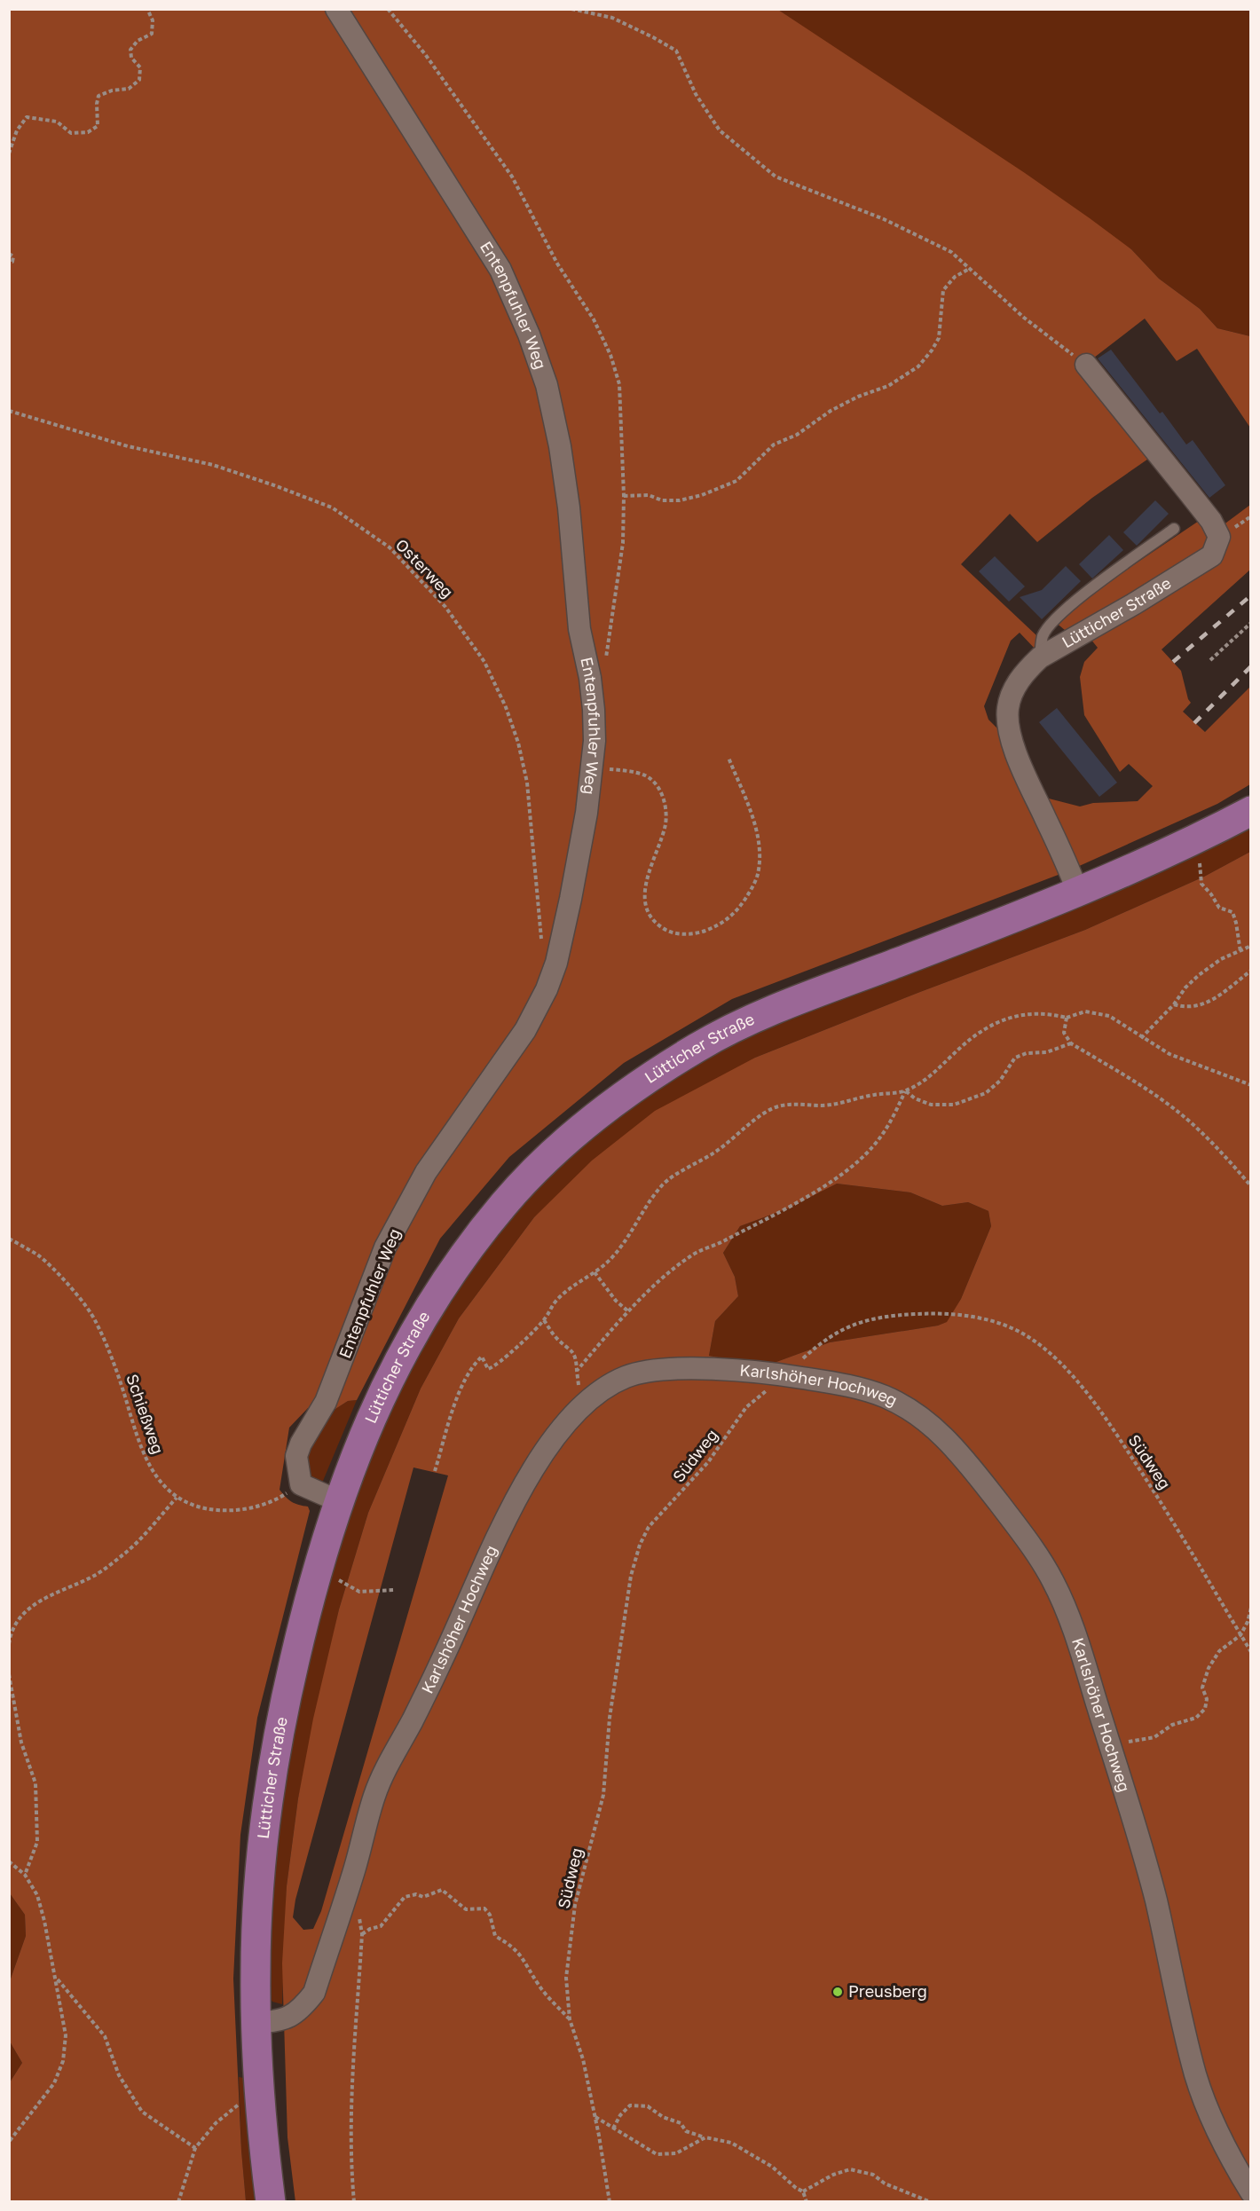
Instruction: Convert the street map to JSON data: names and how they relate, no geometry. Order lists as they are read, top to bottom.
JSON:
{
  "streets": {
    "main road": ["Lütticher Straße"],
    "street": ["Entenpfuhler Weg", "Karlshöher Hochweg"],
    "path": ["Osterweg", "Schießweg", "Südweg"]
  },
  "crossings": [
    ["Entenpfuhler Weg", "Schießweg"],
    ["Lütticher Straße", "Karlshöher Hochweg"],
    ["Karlshöher Hochweg", "Südweg"]
  ],
  "places": ["Preusberg"]
}
